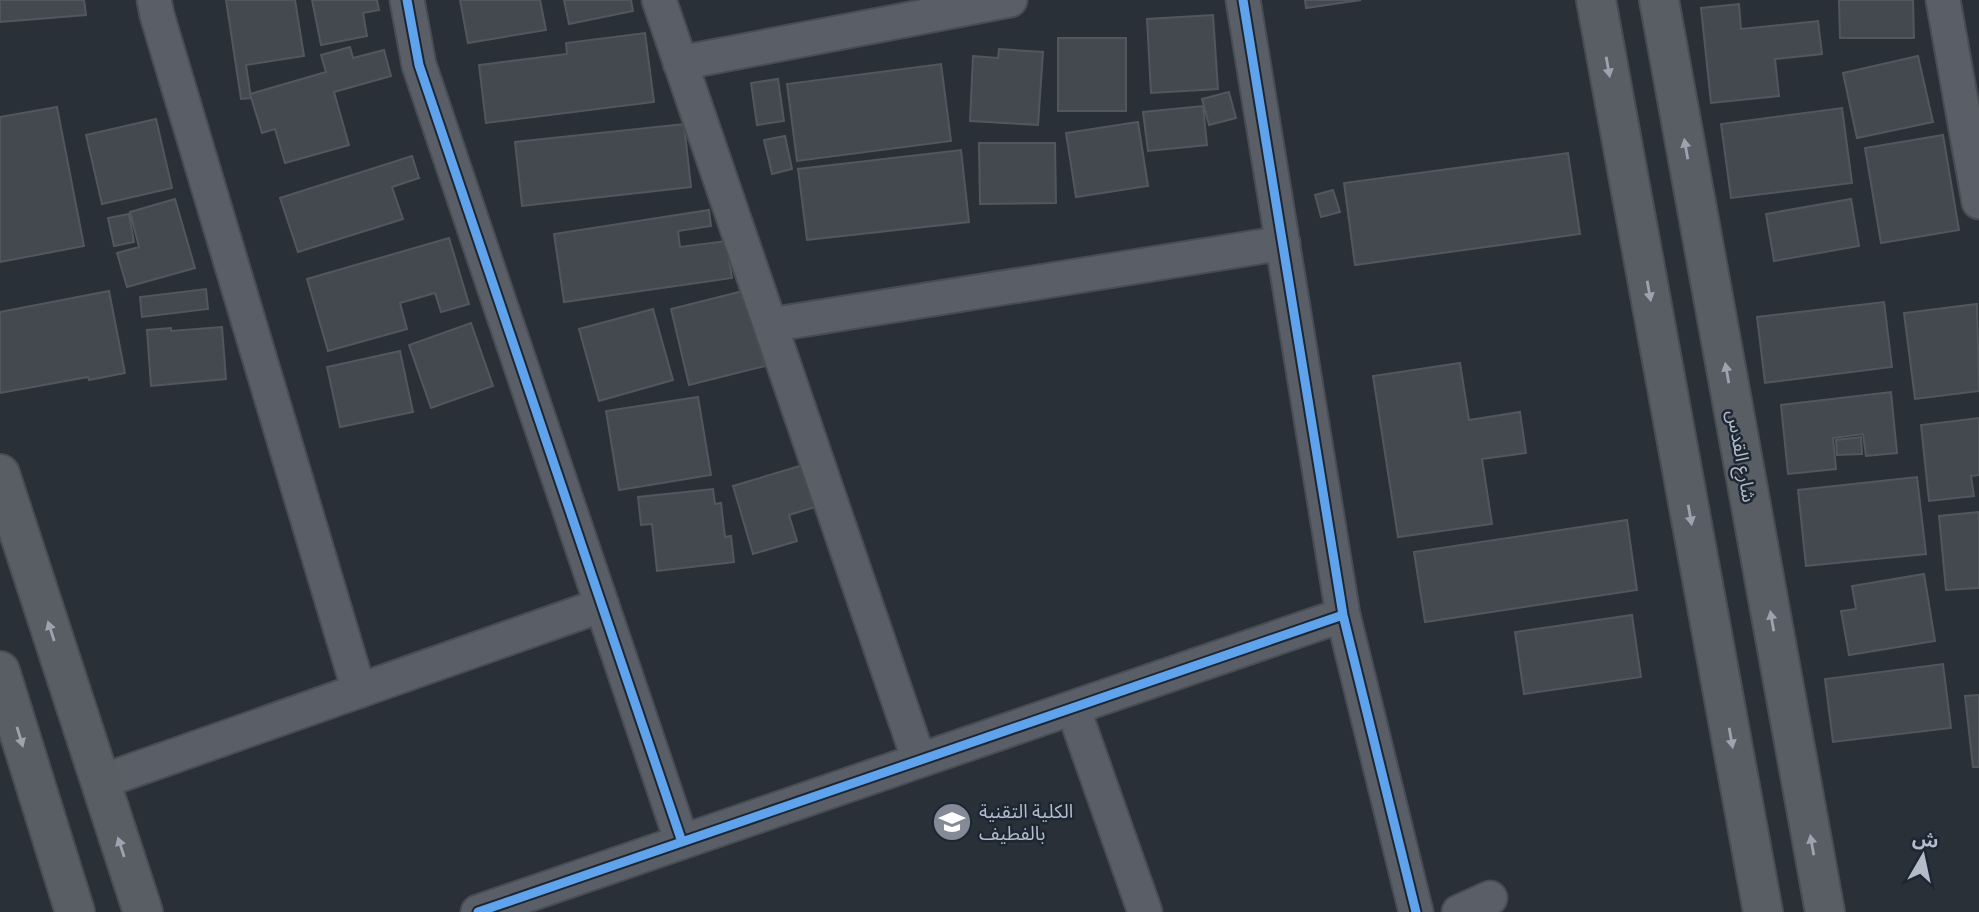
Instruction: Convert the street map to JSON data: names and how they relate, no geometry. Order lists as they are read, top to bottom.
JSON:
{
  "streets": {
    "main road": ["شارع القدس"]
  },
  "places": {
    "school or university": ["الكلية التقنية بالفطيف"]
  },
  "north": "top"
}
